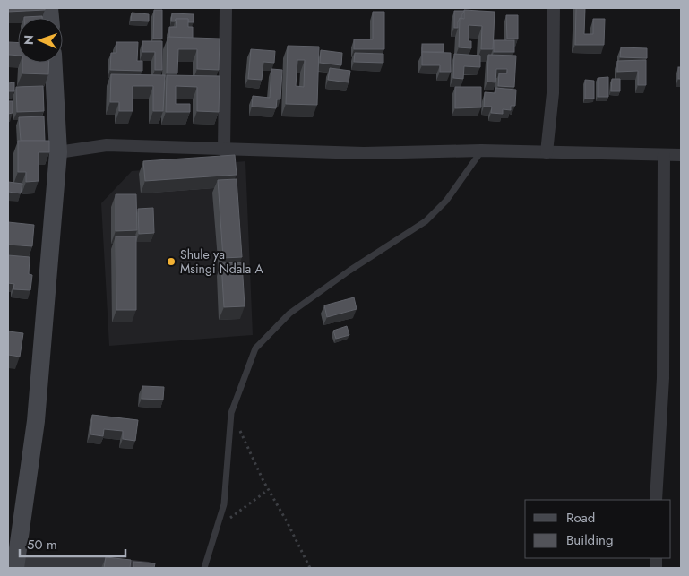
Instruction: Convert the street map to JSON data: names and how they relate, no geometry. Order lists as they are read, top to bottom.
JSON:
{
  "places": ["Shule ya Msingi Ndala A"],
  "legend": ["Road", "Building"],
  "scale_bar": "50 m",
  "north": "left"
}
